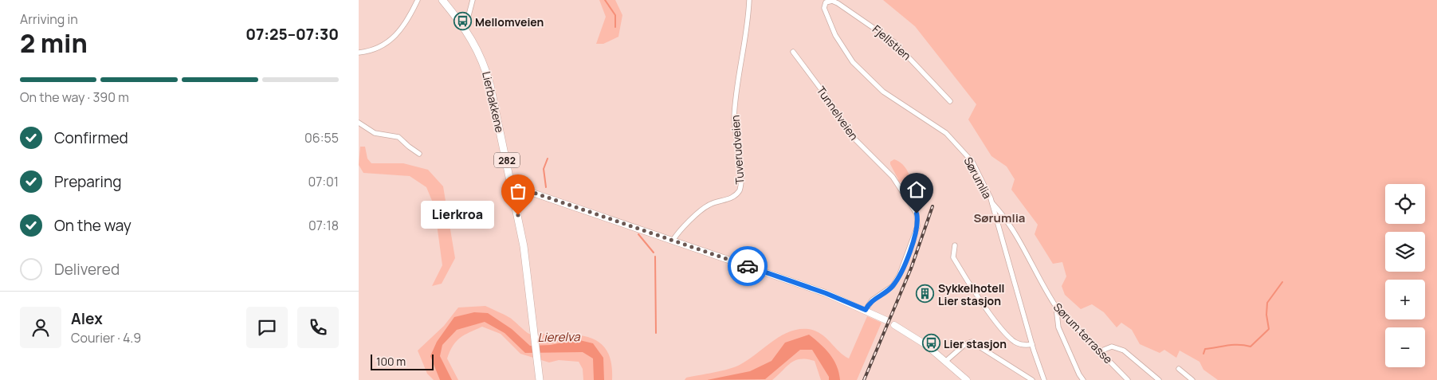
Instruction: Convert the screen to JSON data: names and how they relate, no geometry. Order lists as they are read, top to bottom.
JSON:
{
  "streets": {
    "main road": ["Lierbakkene", "282"],
    "street": [
      "Fjellstien",
      "Tunnelveien",
      "Tuverudveien",
      "Sørumlia",
      "Sørum terrasse"
    ]
  },
  "crossings": [
    ["Fjellstien", "Sørumlia"],
    ["Sørumlia", "Sørum terrasse"]
  ],
  "districts": ["Sørumlia"],
  "water": ["Lierelva"],
  "places": {
    "bus stop": ["Mellomveien", "Lier stasjon"],
    "other": ["Lierkroa"],
    "building": ["Sykkelhotell Lier stasjon"]
  },
  "scale_bar": "100 m",
  "page": {
    "heading": ["2 min", "Arriving in", "07:25–07:30"],
    "panel": ["Alex", "Courier · 4.9"],
    "bar": "On the way · 390 m",
    "list": [
      ["Confirmed", "06:55"],
      ["Preparing", "07:01"],
      ["On the way", "07:18"],
      "Delivered"
    ],
    "map_buttons": ["+", "−"],
    "bubble": "Lierkroa",
    "scale": "100 m"
  }
}
